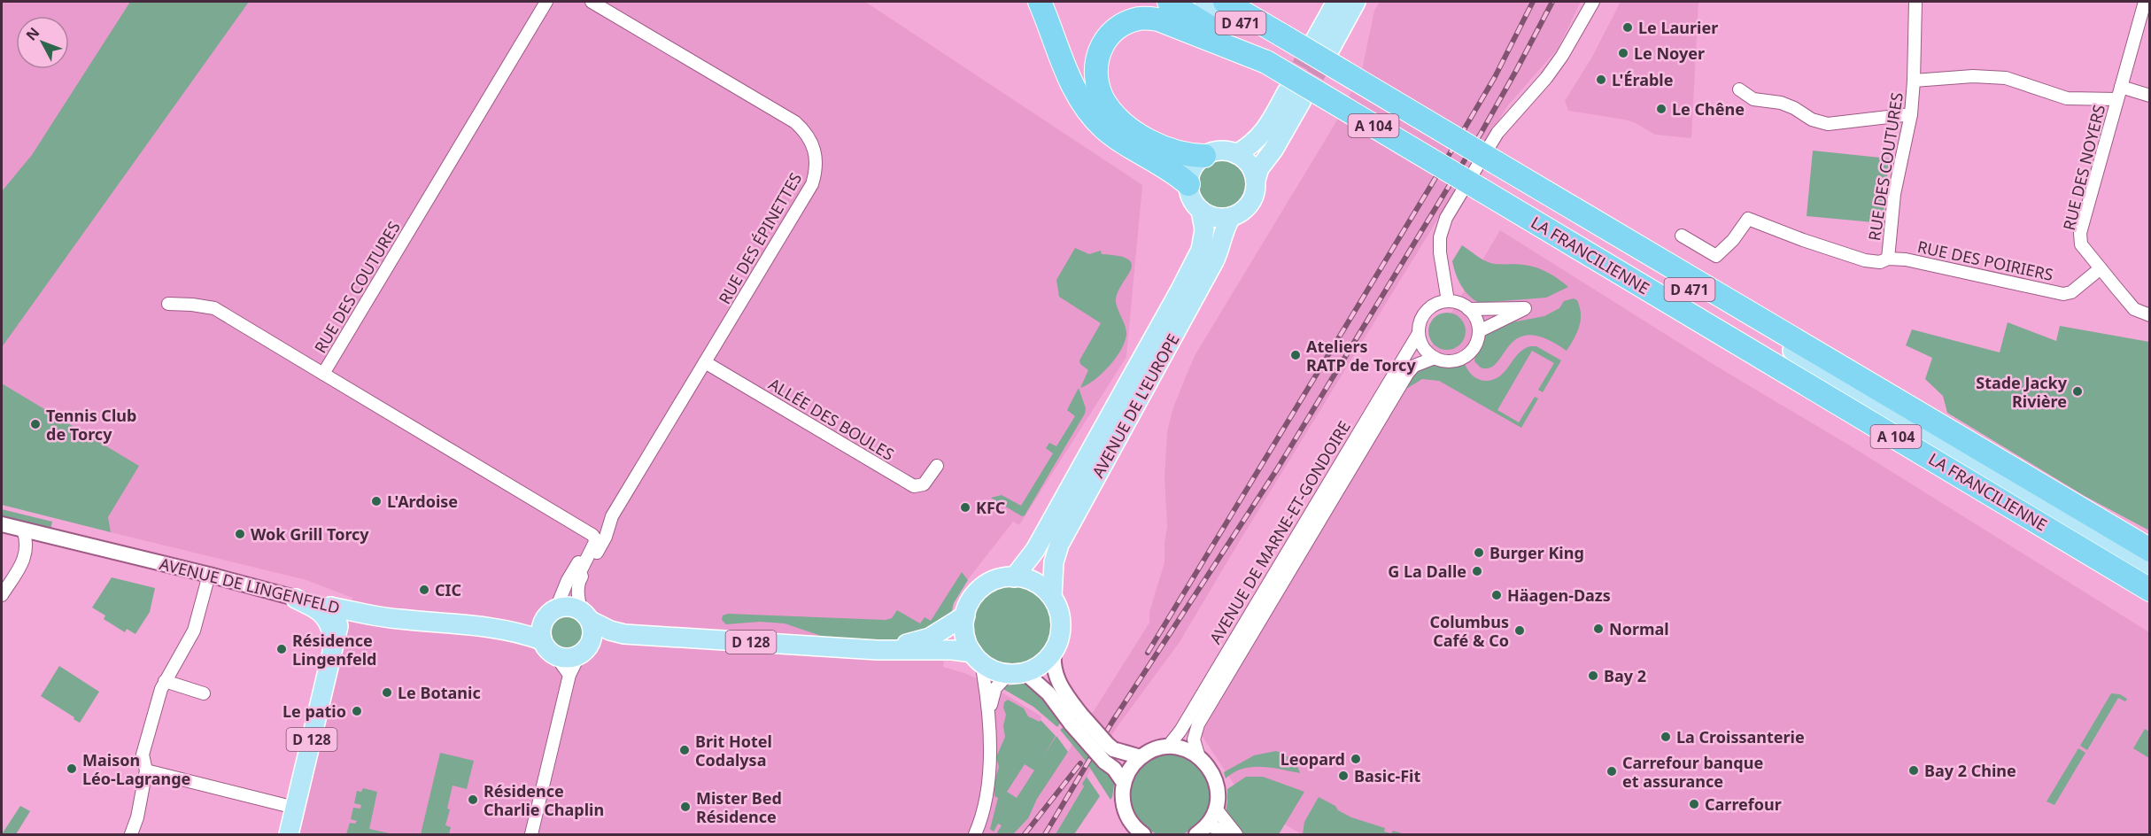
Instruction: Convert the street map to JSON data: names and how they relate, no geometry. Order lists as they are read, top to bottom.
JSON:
{
  "streets": {
    "highway": ["A 104", "LA FRANCILIENNE"],
    "main road": [
      "D 471",
      "AVENUE DE L'EUROPE",
      "AVENUE DE LINGENFELD",
      "D 128"
    ],
    "street": [
      "RUE DES COUTURES",
      "RUE DES NOYERS",
      "RUE DES ÉPINETTES",
      "RUE DES POIRIERS",
      "ALLÉE DES BOULES",
      "AVENUE DE MARNE-ET-GONDOIRE"
    ]
  },
  "crossings": [
    ["D 471", "LA FRANCILIENNE"],
    ["RUE DES COUTURES", "RUE DES ÉPINETTES"],
    ["RUE DES COUTURES", "RUE DES POIRIERS"],
    ["RUE DES NOYERS", "RUE DES POIRIERS"],
    ["RUE DES ÉPINETTES", "ALLÉE DES BOULES"],
    ["RUE DES ÉPINETTES", "AVENUE DE LINGENFELD"],
    ["RUE DES ÉPINETTES", "D 128"],
    ["AVENUE DE L'EUROPE", "D 128"],
    ["AVENUE DE LINGENFELD", "D 128"]
  ],
  "places": [
    "Le Laurier",
    "Le Noyer",
    "L'Érable",
    "Le Chêne",
    "Ateliers RATP de Torcy",
    "Stade Jacky Rivière",
    "Tennis Club de Torcy",
    "L'Ardoise",
    "KFC",
    "Wok Grill Torcy",
    "Burger King",
    "G La Dalle",
    "CIC",
    "Häagen-Dazs",
    "Normal",
    "Columbus Café & Co",
    "Résidence Lingenfeld",
    "Bay 2",
    "Le Botanic",
    "Le patio",
    "La Croissanterie",
    "Brit Hotel Codalysa",
    "Leopard",
    "Maison Léo-Lagrange",
    "Bay 2 Chine",
    "Carrefour banque et assurance",
    "Basic-Fit",
    "Résidence Charlie Chaplin",
    "Carrefour",
    "Mister Bed Résidence"
  ],
  "north": "top left"
}
